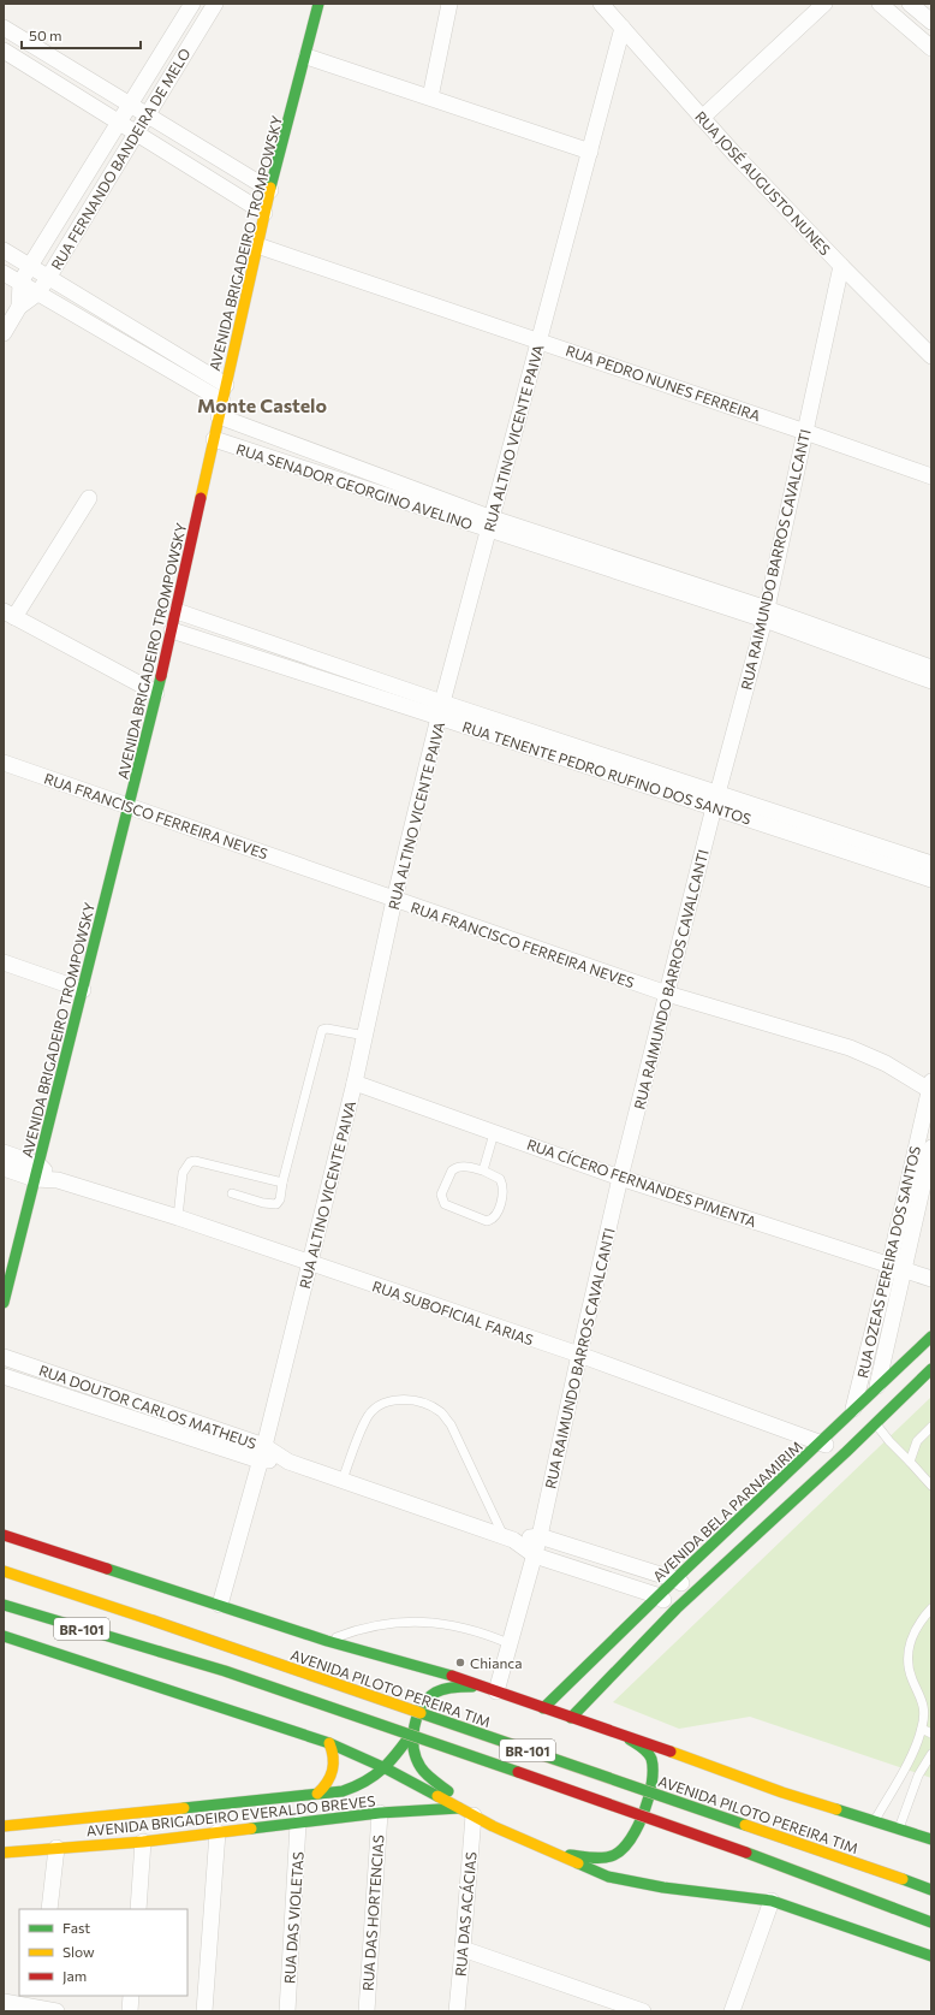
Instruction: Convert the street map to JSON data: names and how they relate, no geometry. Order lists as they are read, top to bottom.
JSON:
{
  "streets": {
    "main road": [
      "AVENIDA BRIGADEIRO TROMPOWSKY",
      "AVENIDA BELA PARNAMIRIM",
      "BR-101",
      "AVENIDA PILOTO PEREIRA TIM",
      "AVENIDA BRIGADEIRO EVERALDO BREVES"
    ],
    "street": [
      "RUA FERNANDO BANDEIRA DE MELO",
      "RUA JOSÉ AUGUSTO NUNES",
      "RUA PEDRO NUNES FERREIRA",
      "RUA ALTINO VICENTE PAIVA",
      "RUA SENADOR GEORGINO AVELINO",
      "RUA RAIMUNDO BARROS CAVALCANTI",
      "RUA TENENTE PEDRO RUFINO DOS SANTOS",
      "RUA FRANCISCO FERREIRA NEVES",
      "RUA CÍCERO FERNANDES PIMENTA",
      "RUA OZEAS PEREIRA DOS SANTOS",
      "RUA SUBOFICIAL FARIAS",
      "RUA DOUTOR CARLOS MATHEUS",
      "RUA DAS HORTENCIAS",
      "RUA DAS ACÁCIAS",
      "RUA DAS VIOLETAS"
    ]
  },
  "crossings": [
    ["RUA JOSÉ AUGUSTO NUNES", "RUA ALTINO VICENTE PAIVA"],
    ["RUA JOSÉ AUGUSTO NUNES", "RUA RAIMUNDO BARROS CAVALCANTI"],
    ["AVENIDA BRIGADEIRO TROMPOWSKY", "RUA PEDRO NUNES FERREIRA"],
    ["AVENIDA BRIGADEIRO TROMPOWSKY", "RUA SENADOR GEORGINO AVELINO"],
    ["AVENIDA BRIGADEIRO TROMPOWSKY", "RUA TENENTE PEDRO RUFINO DOS SANTOS"],
    ["AVENIDA BRIGADEIRO TROMPOWSKY", "RUA FRANCISCO FERREIRA NEVES"],
    ["AVENIDA BRIGADEIRO TROMPOWSKY", "RUA SUBOFICIAL FARIAS"],
    ["RUA PEDRO NUNES FERREIRA", "RUA ALTINO VICENTE PAIVA"],
    ["RUA PEDRO NUNES FERREIRA", "RUA RAIMUNDO BARROS CAVALCANTI"],
    ["RUA ALTINO VICENTE PAIVA", "RUA SENADOR GEORGINO AVELINO"],
    ["RUA ALTINO VICENTE PAIVA", "RUA TENENTE PEDRO RUFINO DOS SANTOS"],
    ["RUA ALTINO VICENTE PAIVA", "RUA FRANCISCO FERREIRA NEVES"],
    ["RUA ALTINO VICENTE PAIVA", "RUA CÍCERO FERNANDES PIMENTA"],
    ["RUA ALTINO VICENTE PAIVA", "RUA SUBOFICIAL FARIAS"],
    ["RUA ALTINO VICENTE PAIVA", "RUA DOUTOR CARLOS MATHEUS"],
    ["RUA SENADOR GEORGINO AVELINO", "RUA RAIMUNDO BARROS CAVALCANTI"],
    ["RUA RAIMUNDO BARROS CAVALCANTI", "RUA TENENTE PEDRO RUFINO DOS SANTOS"],
    ["RUA RAIMUNDO BARROS CAVALCANTI", "RUA FRANCISCO FERREIRA NEVES"],
    ["RUA RAIMUNDO BARROS CAVALCANTI", "RUA CÍCERO FERNANDES PIMENTA"],
    ["RUA RAIMUNDO BARROS CAVALCANTI", "RUA SUBOFICIAL FARIAS"],
    ["RUA RAIMUNDO BARROS CAVALCANTI", "RUA DOUTOR CARLOS MATHEUS"],
    ["RUA FRANCISCO FERREIRA NEVES", "RUA OZEAS PEREIRA DOS SANTOS"],
    ["RUA CÍCERO FERNANDES PIMENTA", "RUA OZEAS PEREIRA DOS SANTOS"],
    ["RUA OZEAS PEREIRA DOS SANTOS", "AVENIDA BELA PARNAMIRIM"],
    ["RUA SUBOFICIAL FARIAS", "AVENIDA BELA PARNAMIRIM"],
    ["RUA DOUTOR CARLOS MATHEUS", "AVENIDA BELA PARNAMIRIM"],
    ["AVENIDA BRIGADEIRO EVERALDO BREVES", "RUA DAS HORTENCIAS"],
    ["AVENIDA BRIGADEIRO EVERALDO BREVES", "RUA DAS ACÁCIAS"],
    ["AVENIDA BRIGADEIRO EVERALDO BREVES", "RUA DAS VIOLETAS"]
  ],
  "districts": ["Monte Castelo"],
  "places": ["Chianca"],
  "legend": ["Fast", "Slow", "Jam"],
  "scale_bar": "50 m"
}
